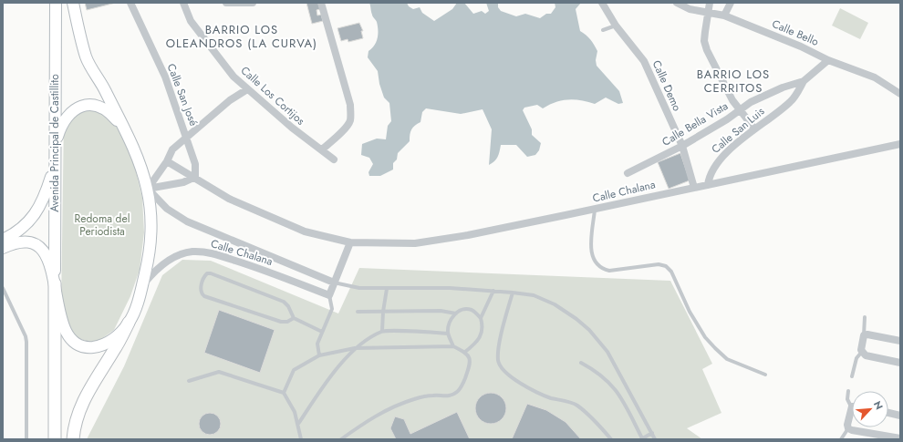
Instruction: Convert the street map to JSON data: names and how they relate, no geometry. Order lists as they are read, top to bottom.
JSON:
{
  "streets": {
    "main road": ["Avenida Principal de Castillito"],
    "street": [
      "Calle Bello",
      "Calle Demo",
      "Calle San José",
      "Calle Los Cortijos",
      "Calle Bella Vista",
      "Calle San Luis",
      "Calle Chalana"
    ]
  },
  "crossings": [
    ["Calle Bello", "Calle Bella Vista"],
    ["Calle Demo", "Calle Bella Vista"],
    ["Calle Demo", "Calle Chalana"],
    ["Calle San José", "Calle Chalana"],
    ["Calle Bella Vista", "Calle San Luis"],
    ["Calle San Luis", "Calle Chalana"]
  ],
  "districts": ["BARRIO LOS OLEANDROS (LA CURVA)", "BARRIO LOS CERRITOS"],
  "parks": ["Redoma del Periodista"],
  "north": "top right"
}
